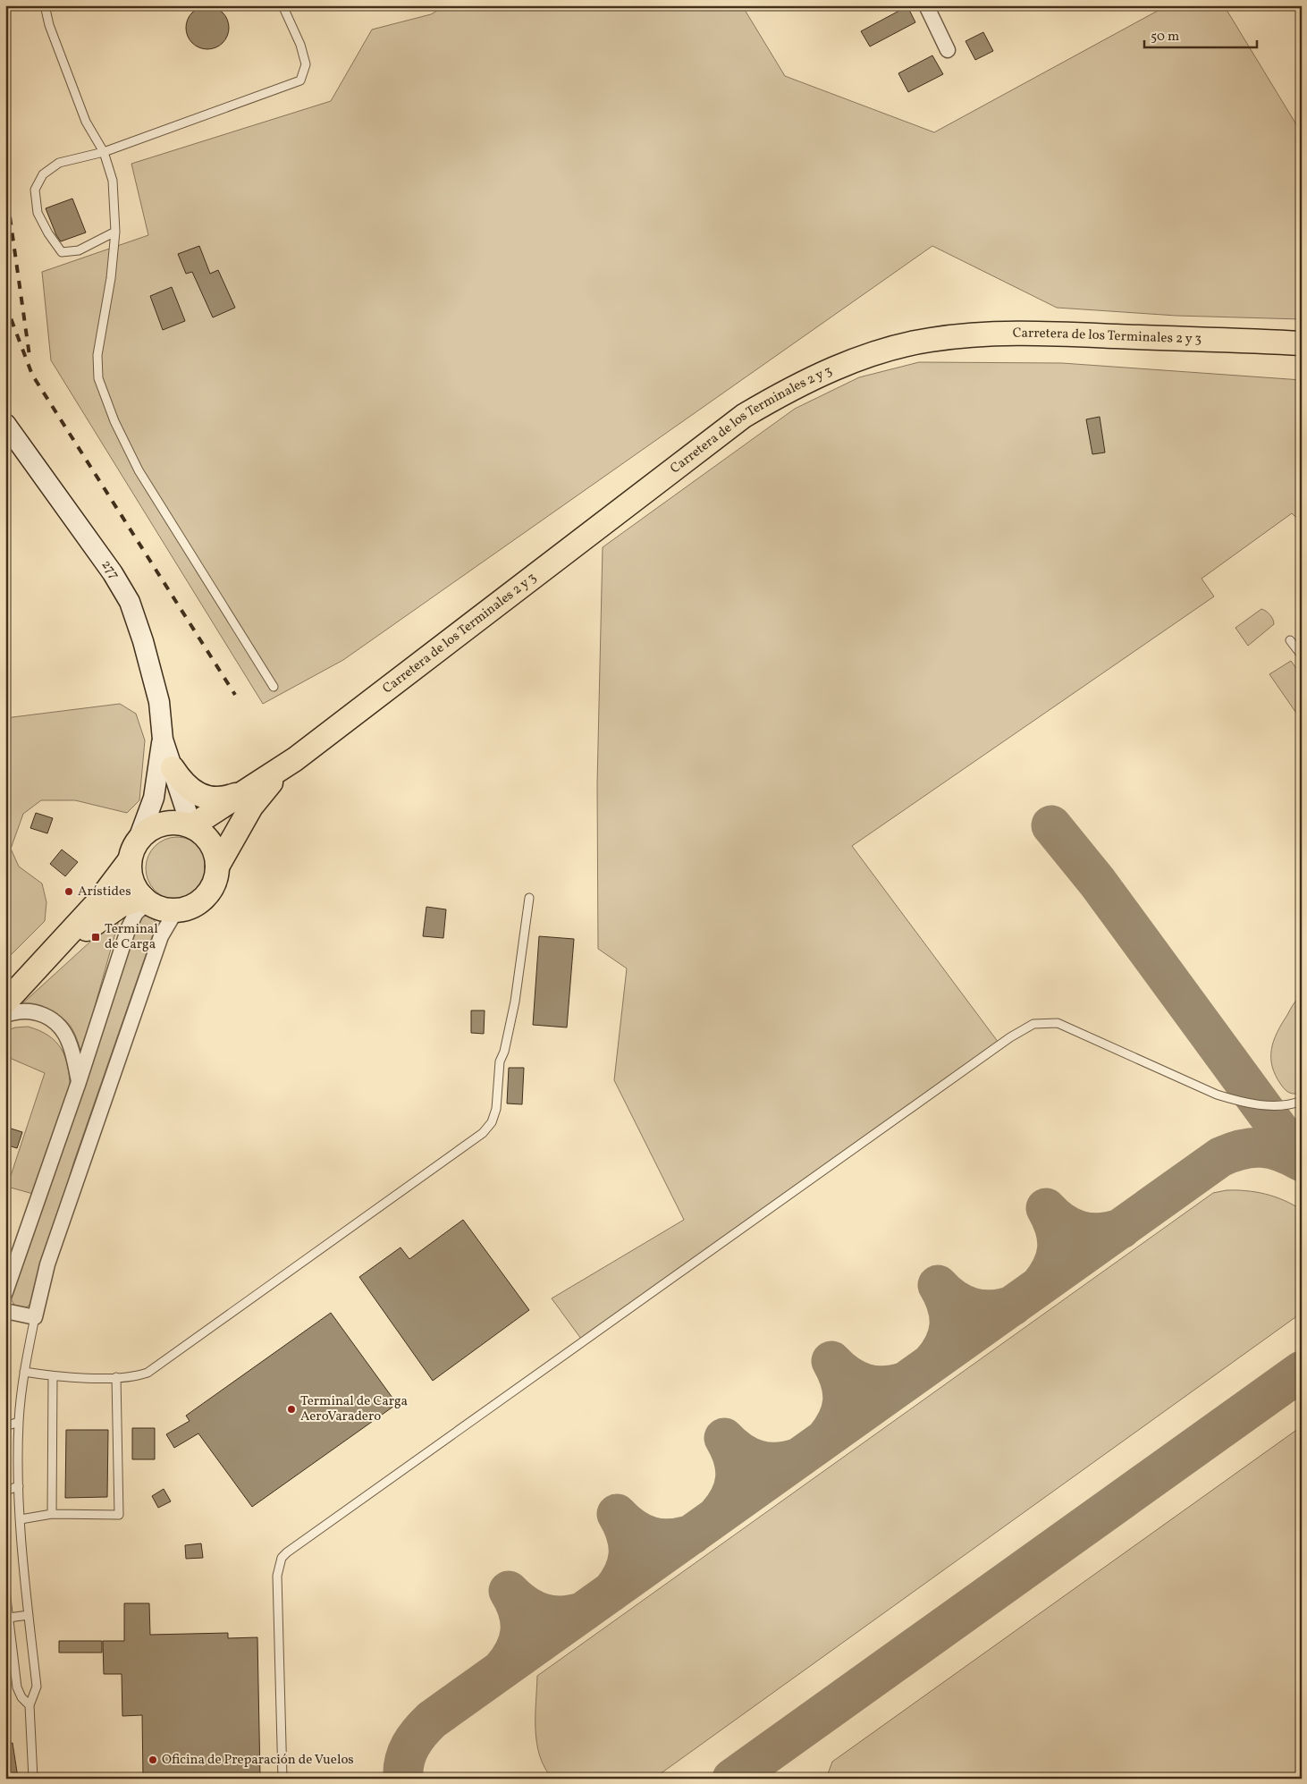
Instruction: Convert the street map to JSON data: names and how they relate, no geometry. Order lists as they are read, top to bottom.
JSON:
{
  "streets": {
    "main road": ["Carretera de los Terminales 2 y 3"],
    "street": ["277"]
  },
  "crossings": [
    ["Carretera de los Terminales 2 y 3", "277"]
  ],
  "places": {
    "other": ["Arístides", "Terminal de Carga AeroVaradero", "Oficina de Preparación de Vuelos"],
    "transit": ["Terminal de Carga"]
  },
  "scale_bar": "50 m"
}
